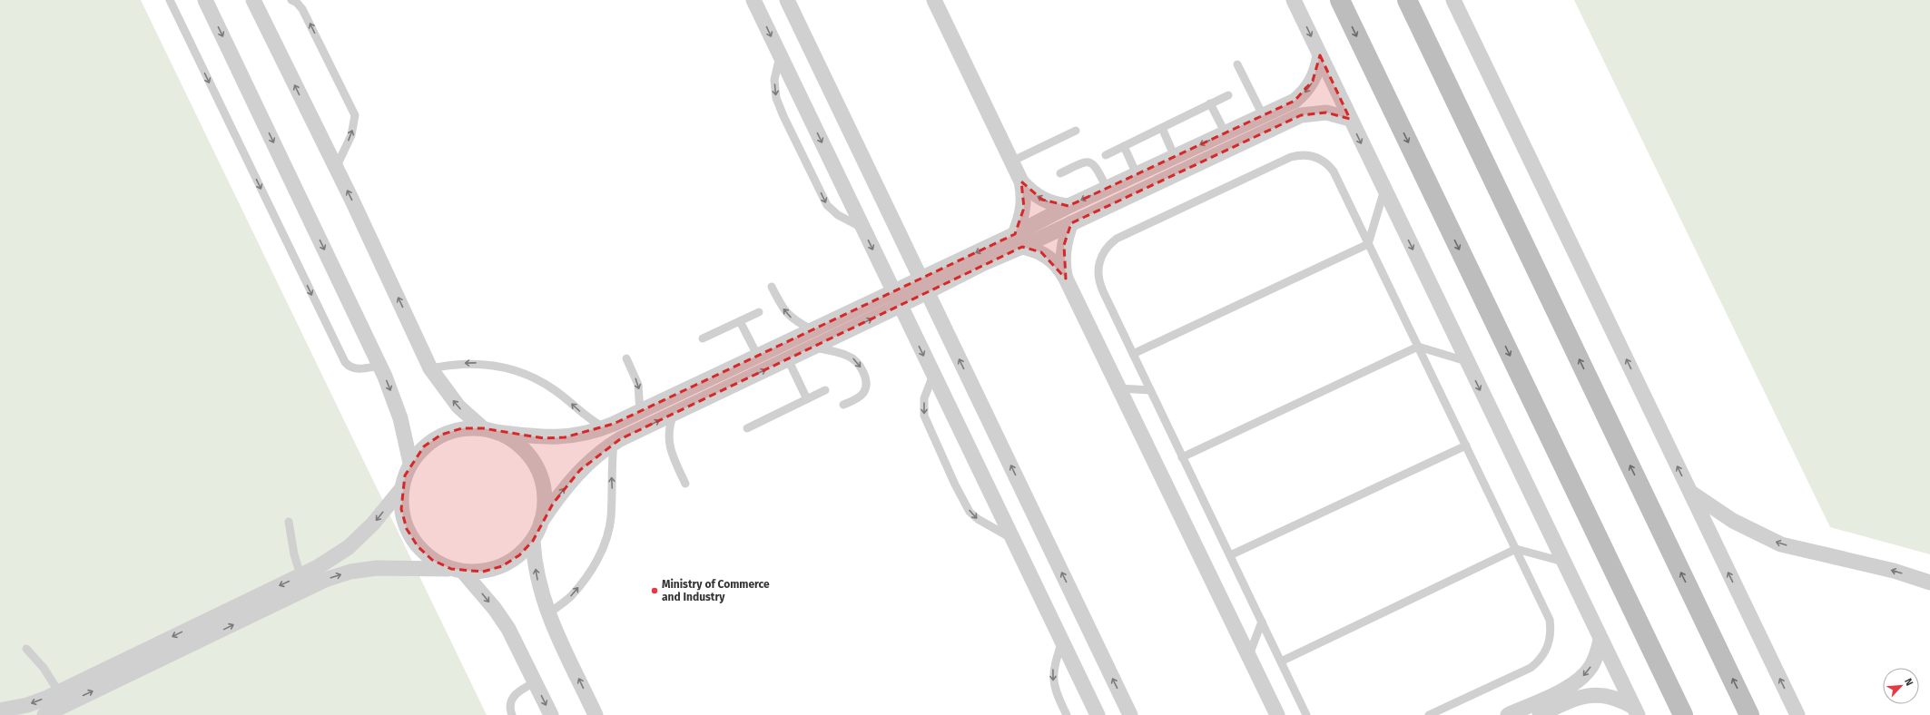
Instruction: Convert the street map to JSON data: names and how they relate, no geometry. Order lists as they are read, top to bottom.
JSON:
{
  "places": ["Ministry of Commerce and Industry"],
  "north": "top right"
}
